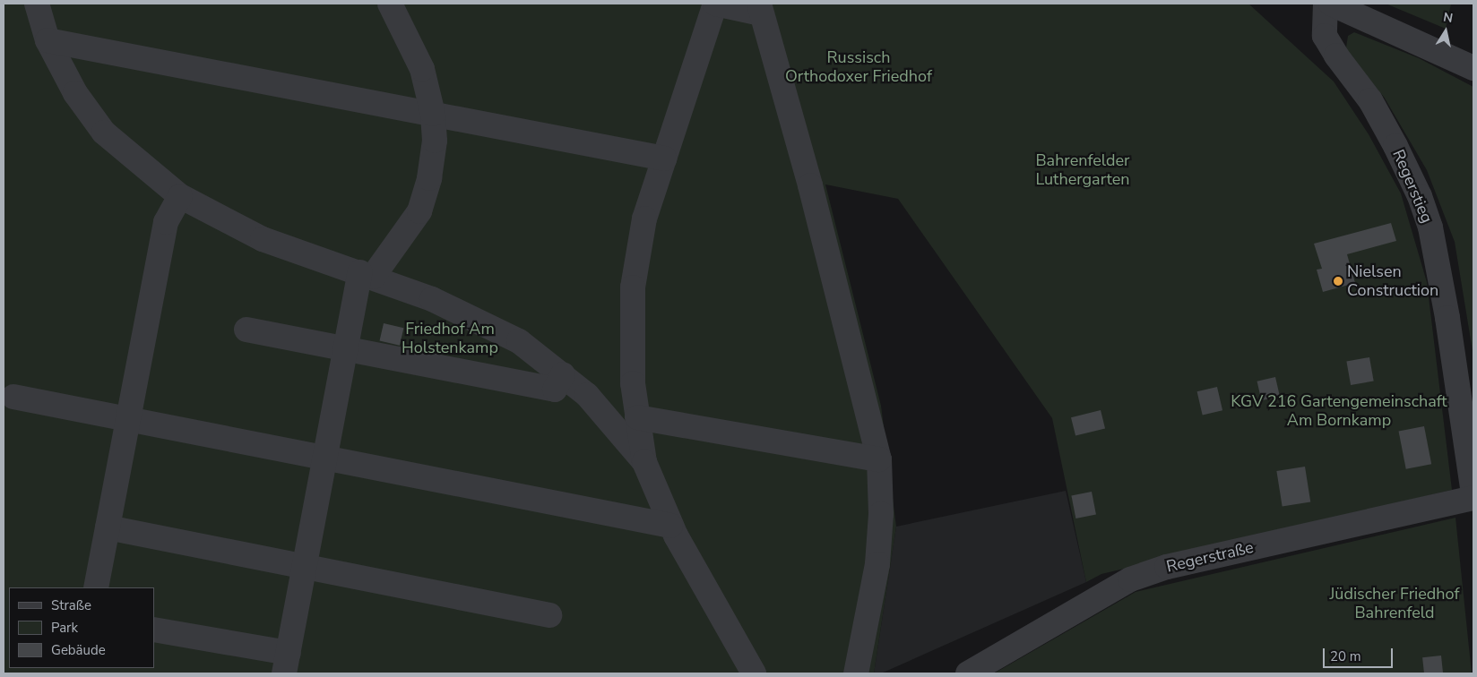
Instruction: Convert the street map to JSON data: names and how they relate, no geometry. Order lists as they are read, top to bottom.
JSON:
{
  "streets": {
    "street": ["Regerstieg", "Regerstraße"]
  },
  "parks": [
    "Russisch Orthodoxer Friedhof",
    "Bahrenfelder Luthergarten",
    "Friedhof Am Holstenkamp",
    "KGV 216 Gartengemeinschaft Am Bornkamp",
    "Jüdischer Friedhof Bahrenfeld"
  ],
  "places": ["Nielsen Construction"],
  "legend": ["Straße", "Park", "Gebäude"],
  "scale_bar": "20 m",
  "north": "top"
}
